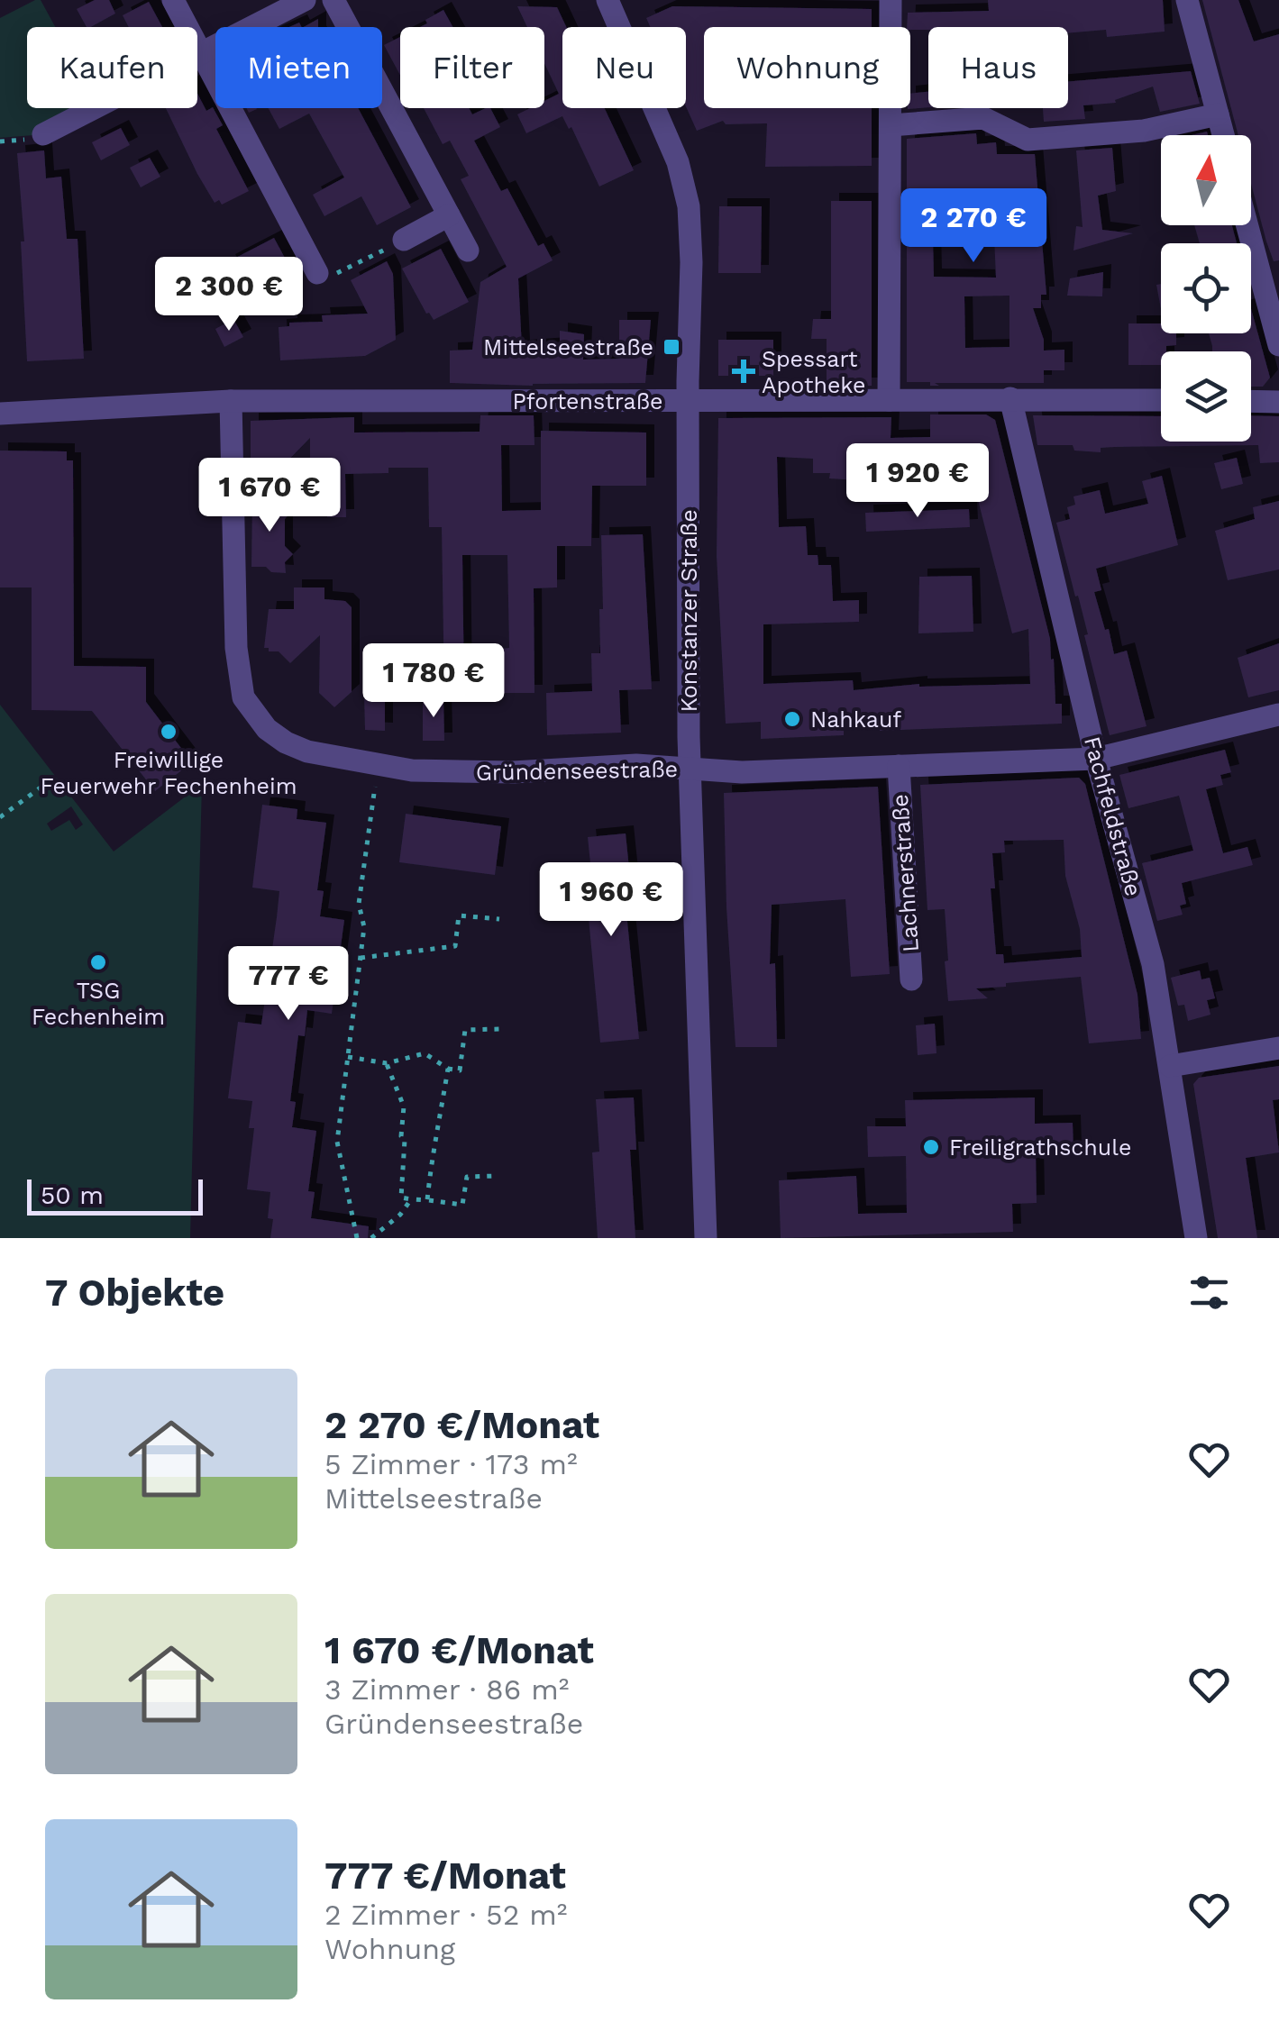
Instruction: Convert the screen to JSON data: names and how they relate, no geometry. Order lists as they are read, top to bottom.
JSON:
{
  "streets": {
    "street": [
      "Pfortenstraße",
      "Konstanzer Straße",
      "Gründenseestraße",
      "Fachfeldstraße",
      "Lachnerstraße"
    ]
  },
  "crossings": [
    ["Pfortenstraße", "Konstanzer Straße"],
    ["Pfortenstraße", "Gründenseestraße"],
    ["Pfortenstraße", "Fachfeldstraße"],
    ["Konstanzer Straße", "Gründenseestraße"],
    ["Gründenseestraße", "Fachfeldstraße"],
    ["Gründenseestraße", "Lachnerstraße"]
  ],
  "places": {
    "transit": ["Mittelseestraße"],
    "health": ["Spessart Apotheke"],
    "other": [
      "Nahkauf",
      "Freiwillige Feuerwehr Fechenheim",
      "TSG Fechenheim",
      "Freiligrathschule"
    ]
  },
  "scale_bar": "50 m",
  "north": "top",
  "page": {
    "chip": [
      "Kaufen",
      "Mieten",
      "Filter",
      "Neu",
      "Wohnung",
      "Haus"
    ],
    "price": [
      "2 270 €",
      "2 300 €",
      "1 920 €",
      "1 670 €",
      "1 780 €",
      "1 960 €",
      "777 €"
    ],
    "scale": "50 m",
    "heading": "7 Objekte",
    "list": [
      {
        "name": "2 270 €/Monat",
        "note": "5 Zimmer · 173 m² · Mittelseestraße"
      },
      {
        "name": "1 670 €/Monat",
        "note": "3 Zimmer · 86 m² · Gründenseestraße"
      },
      {
        "name": "777 €/Monat",
        "note": "2 Zimmer · 52 m² · Wohnung"
      }
    ]
  }
}
